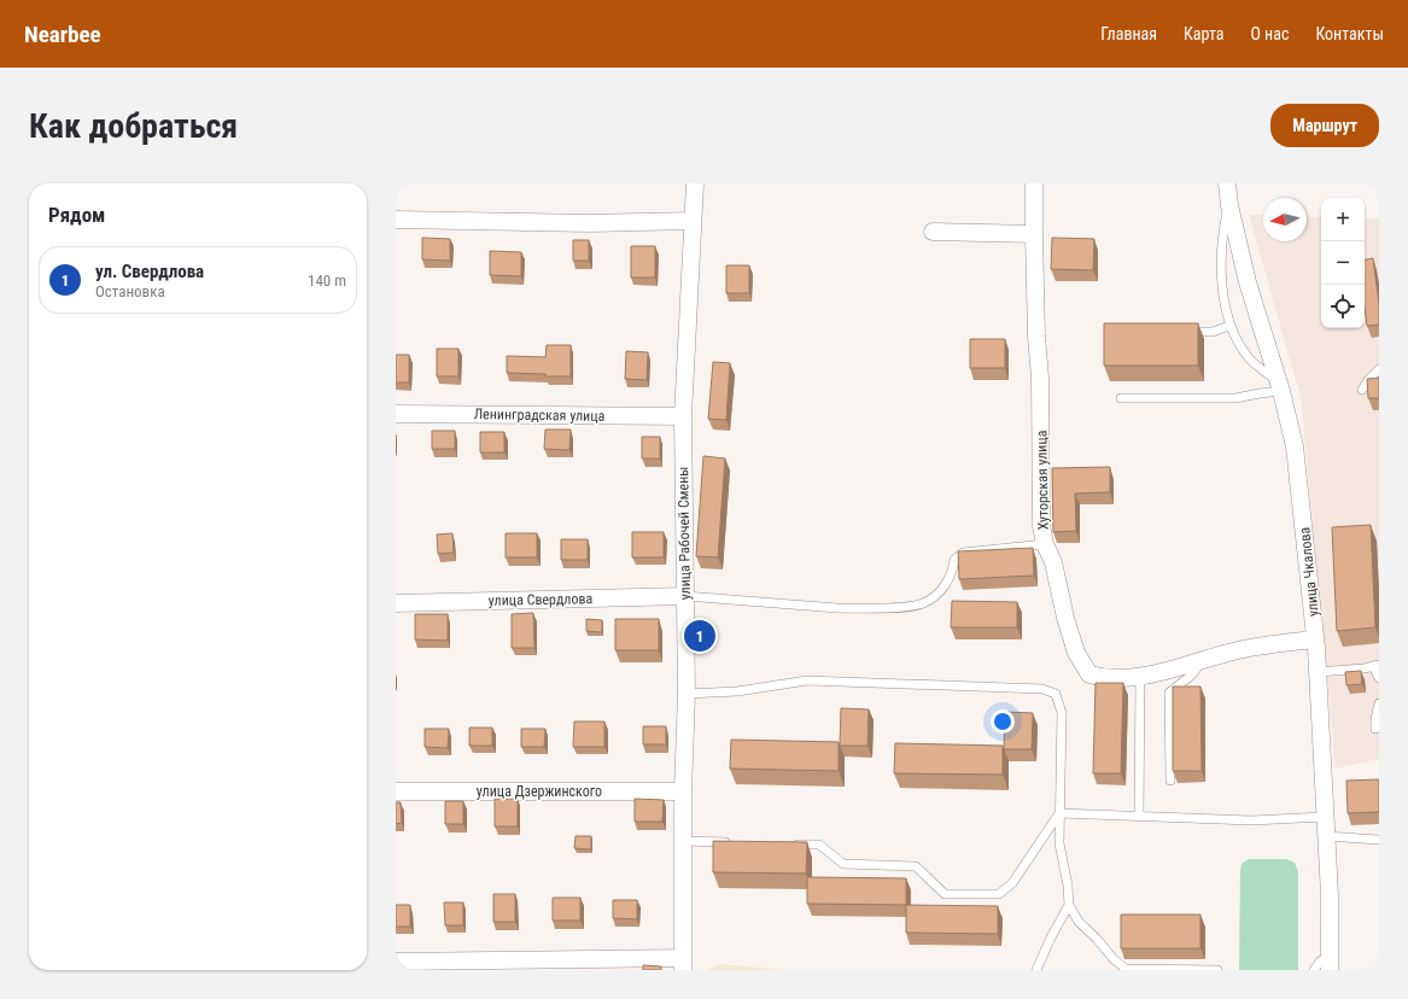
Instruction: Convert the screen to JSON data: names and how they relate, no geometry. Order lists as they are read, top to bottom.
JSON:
{
  "streets": {
    "street": [
      "Ленинградская улица",
      "Хуторская улица",
      "улица Рабочей Смены",
      "улица Чкалова",
      "улица Свердлова",
      "улица Дзержинского"
    ]
  },
  "crossings": [
    ["Ленинградская улица", "улица Рабочей Смены"],
    ["Хуторская улица", "улица Чкалова"],
    ["улица Рабочей Смены", "улица Свердлова"],
    ["улица Рабочей Смены", "улица Дзержинского"]
  ],
  "north": "left",
  "page": {
    "header": "Nearbee",
    "nav": [
      "Главная",
      "Карта",
      "О нас",
      "Контакты"
    ],
    "buttons": "Маршрут",
    "title": "Как добраться",
    "heading": "Рядом",
    "map_buttons": ["+", "−"],
    "list": [
      {
        "mark": "1",
        "name": "ул. Свердлова",
        "note": "Остановка",
        "value": "140 m"
      }
    ],
    "pins": "1"
  }
}
